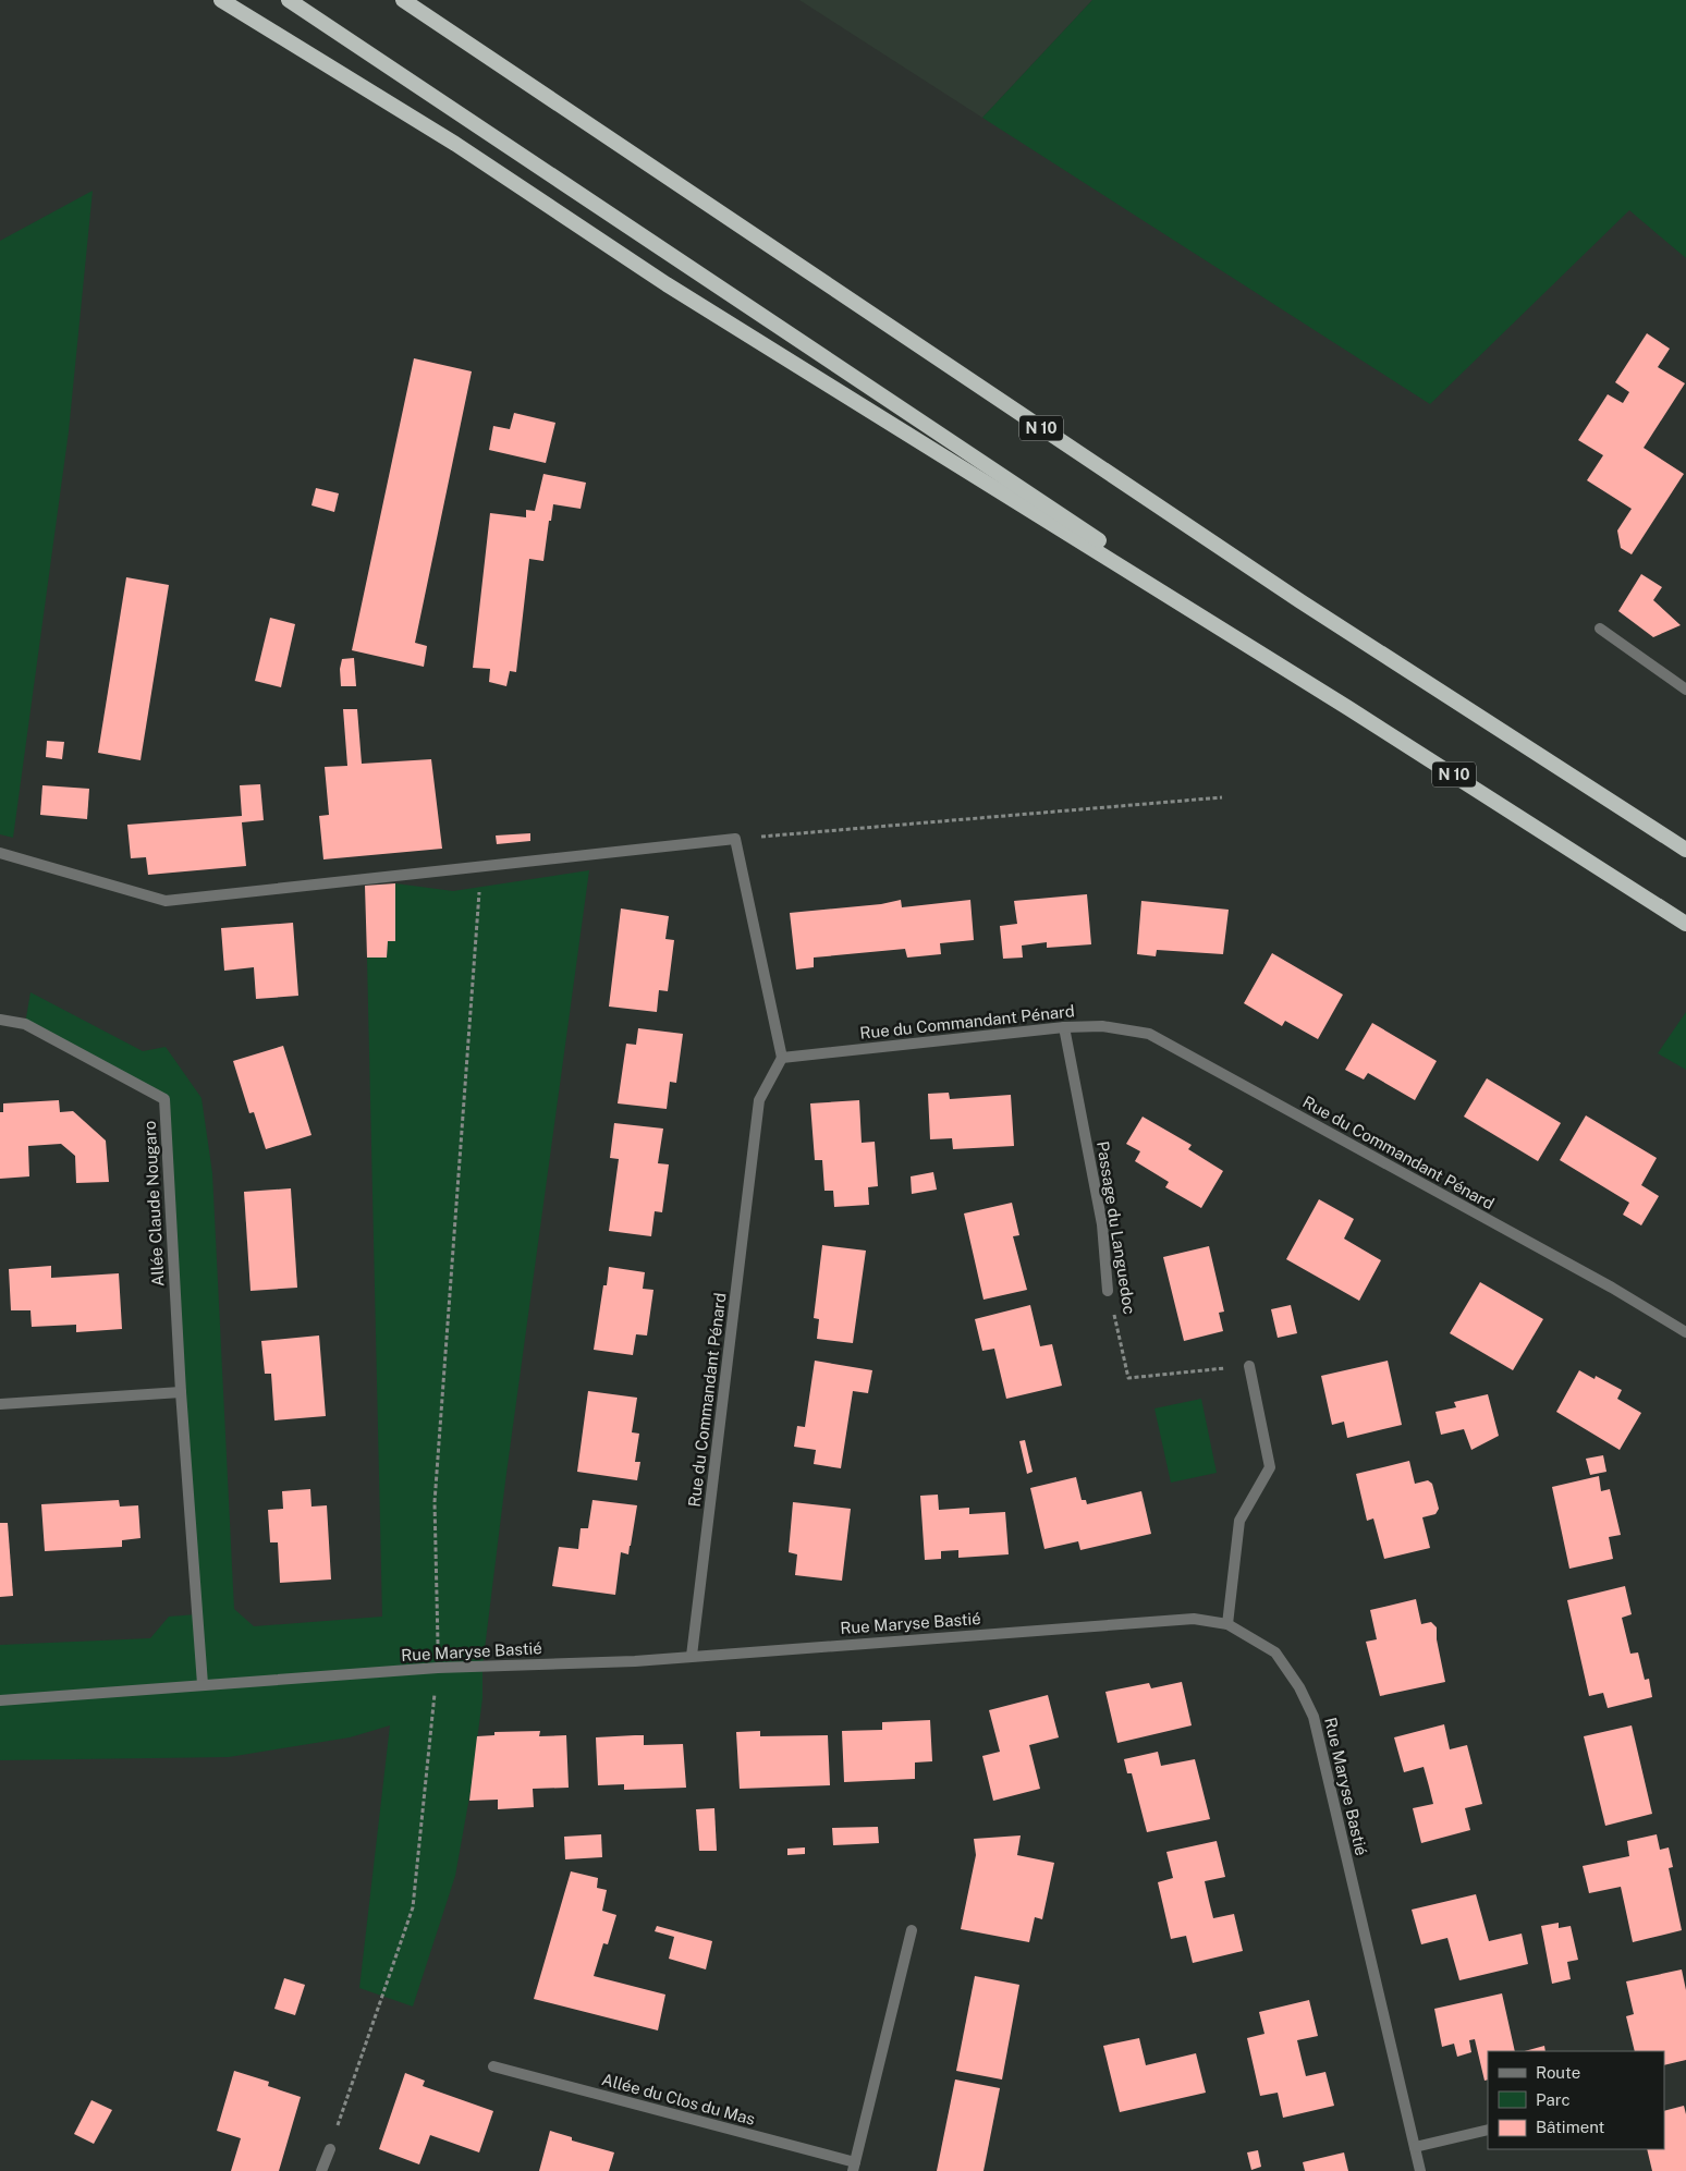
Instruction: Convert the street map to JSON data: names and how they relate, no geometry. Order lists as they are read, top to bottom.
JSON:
{
  "streets": {
    "highway": ["N 10"],
    "street": [
      "Rue du Commandant Pénard",
      "Allée Claude Nougaro",
      "Passage du Languedoc",
      "Rue Maryse Bastié",
      "Allée du Clos du Mas"
    ]
  },
  "crossings": [
    ["Rue du Commandant Pénard", "Passage du Languedoc"],
    ["Rue du Commandant Pénard", "Rue Maryse Bastié"],
    ["Allée Claude Nougaro", "Rue Maryse Bastié"]
  ],
  "legend": ["Route", "Parc", "Bâtiment"]
}
